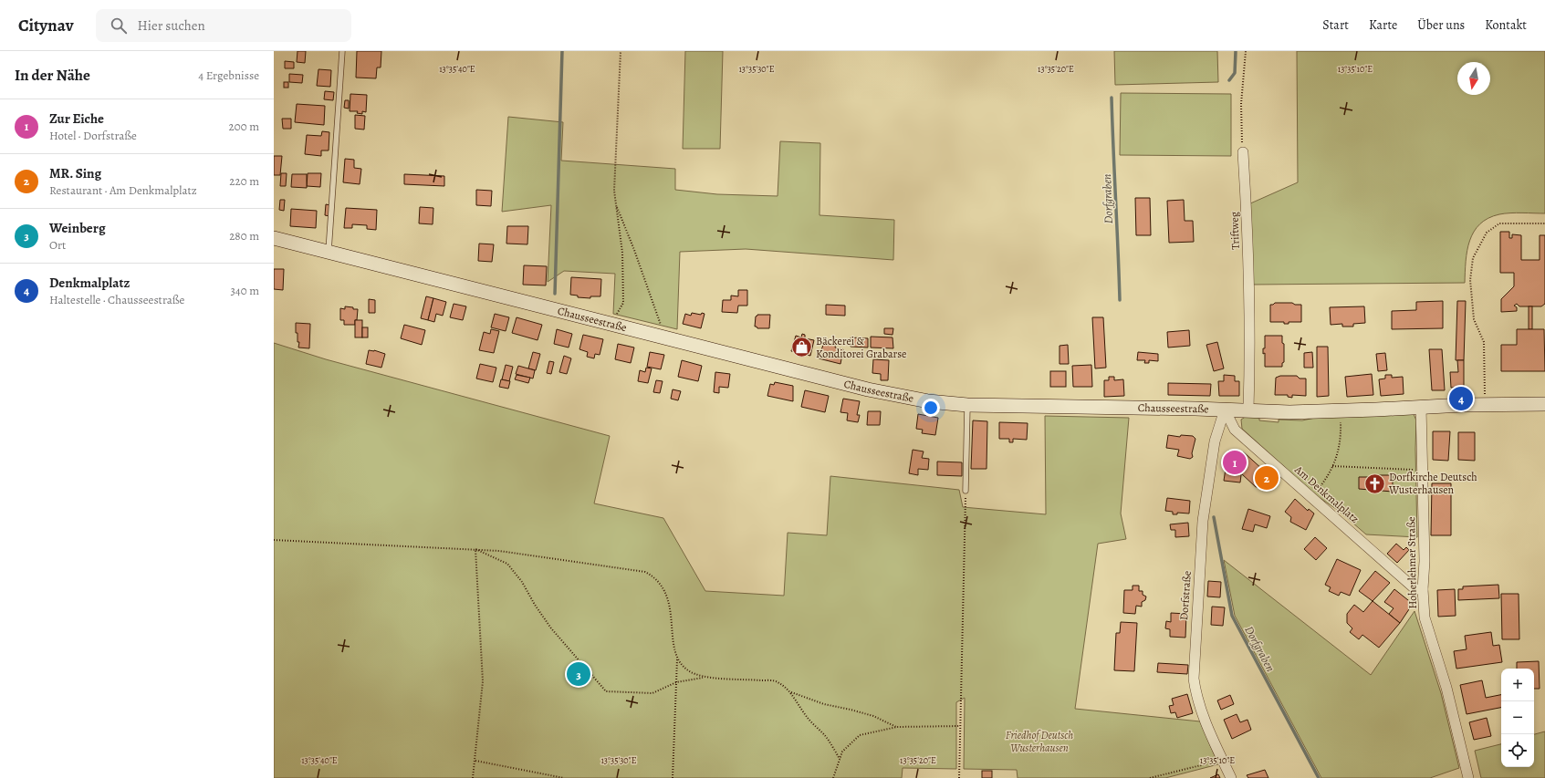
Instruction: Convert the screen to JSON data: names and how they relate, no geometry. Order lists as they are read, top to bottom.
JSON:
{
  "streets": {
    "main road": ["Chausseestraße"],
    "street": [
      "Triftweg",
      "Am Denkmalplatz",
      "Hoherlehmer Straße",
      "Dorfstraße"
    ]
  },
  "crossings": [
    ["Triftweg", "Chausseestraße"],
    ["Chausseestraße", "Am Denkmalplatz"],
    ["Chausseestraße", "Hoherlehmer Straße"],
    ["Chausseestraße", "Dorfstraße"],
    ["Am Denkmalplatz", "Hoherlehmer Straße"],
    ["Am Denkmalplatz", "Dorfstraße"]
  ],
  "water": ["Dorfgraben"],
  "parks": ["Friedhof Deutsch Wusterhausen"],
  "places": {
    "shop": ["Bäckerei & Konditorei Grabarse"],
    "church": ["Dorfkirche Deutsch Wusterhausen"]
  },
  "north": "bottom",
  "page": {
    "header": "Citynav",
    "search": "Hier suchen",
    "nav": [
      "Start",
      "Karte",
      "Über uns",
      "Kontakt"
    ],
    "heading": ["In der Nähe", "4 Ergebnisse"],
    "list": [
      {
        "mark": "1",
        "name": "Zur Eiche",
        "note": "Hotel · Dorfstraße",
        "value": "200 m"
      },
      {
        "mark": "2",
        "name": "MR. Sing",
        "note": "Restaurant · Am Denkmalplatz",
        "value": "220 m"
      },
      {
        "mark": "3",
        "name": "Weinberg",
        "note": "Ort",
        "value": "280 m"
      },
      {
        "mark": "4",
        "name": "Denkmalplatz",
        "note": "Haltestelle · Chausseestraße",
        "value": "340 m"
      }
    ],
    "pins": [
      "4",
      "1",
      "2",
      "3"
    ],
    "map_buttons": ["+", "−"]
  },
  "coordinates": [
    "13°35'40\"E",
    "13°35'30\"E",
    "13°35'20\"E",
    "13°35'10\"E"
  ]
}
